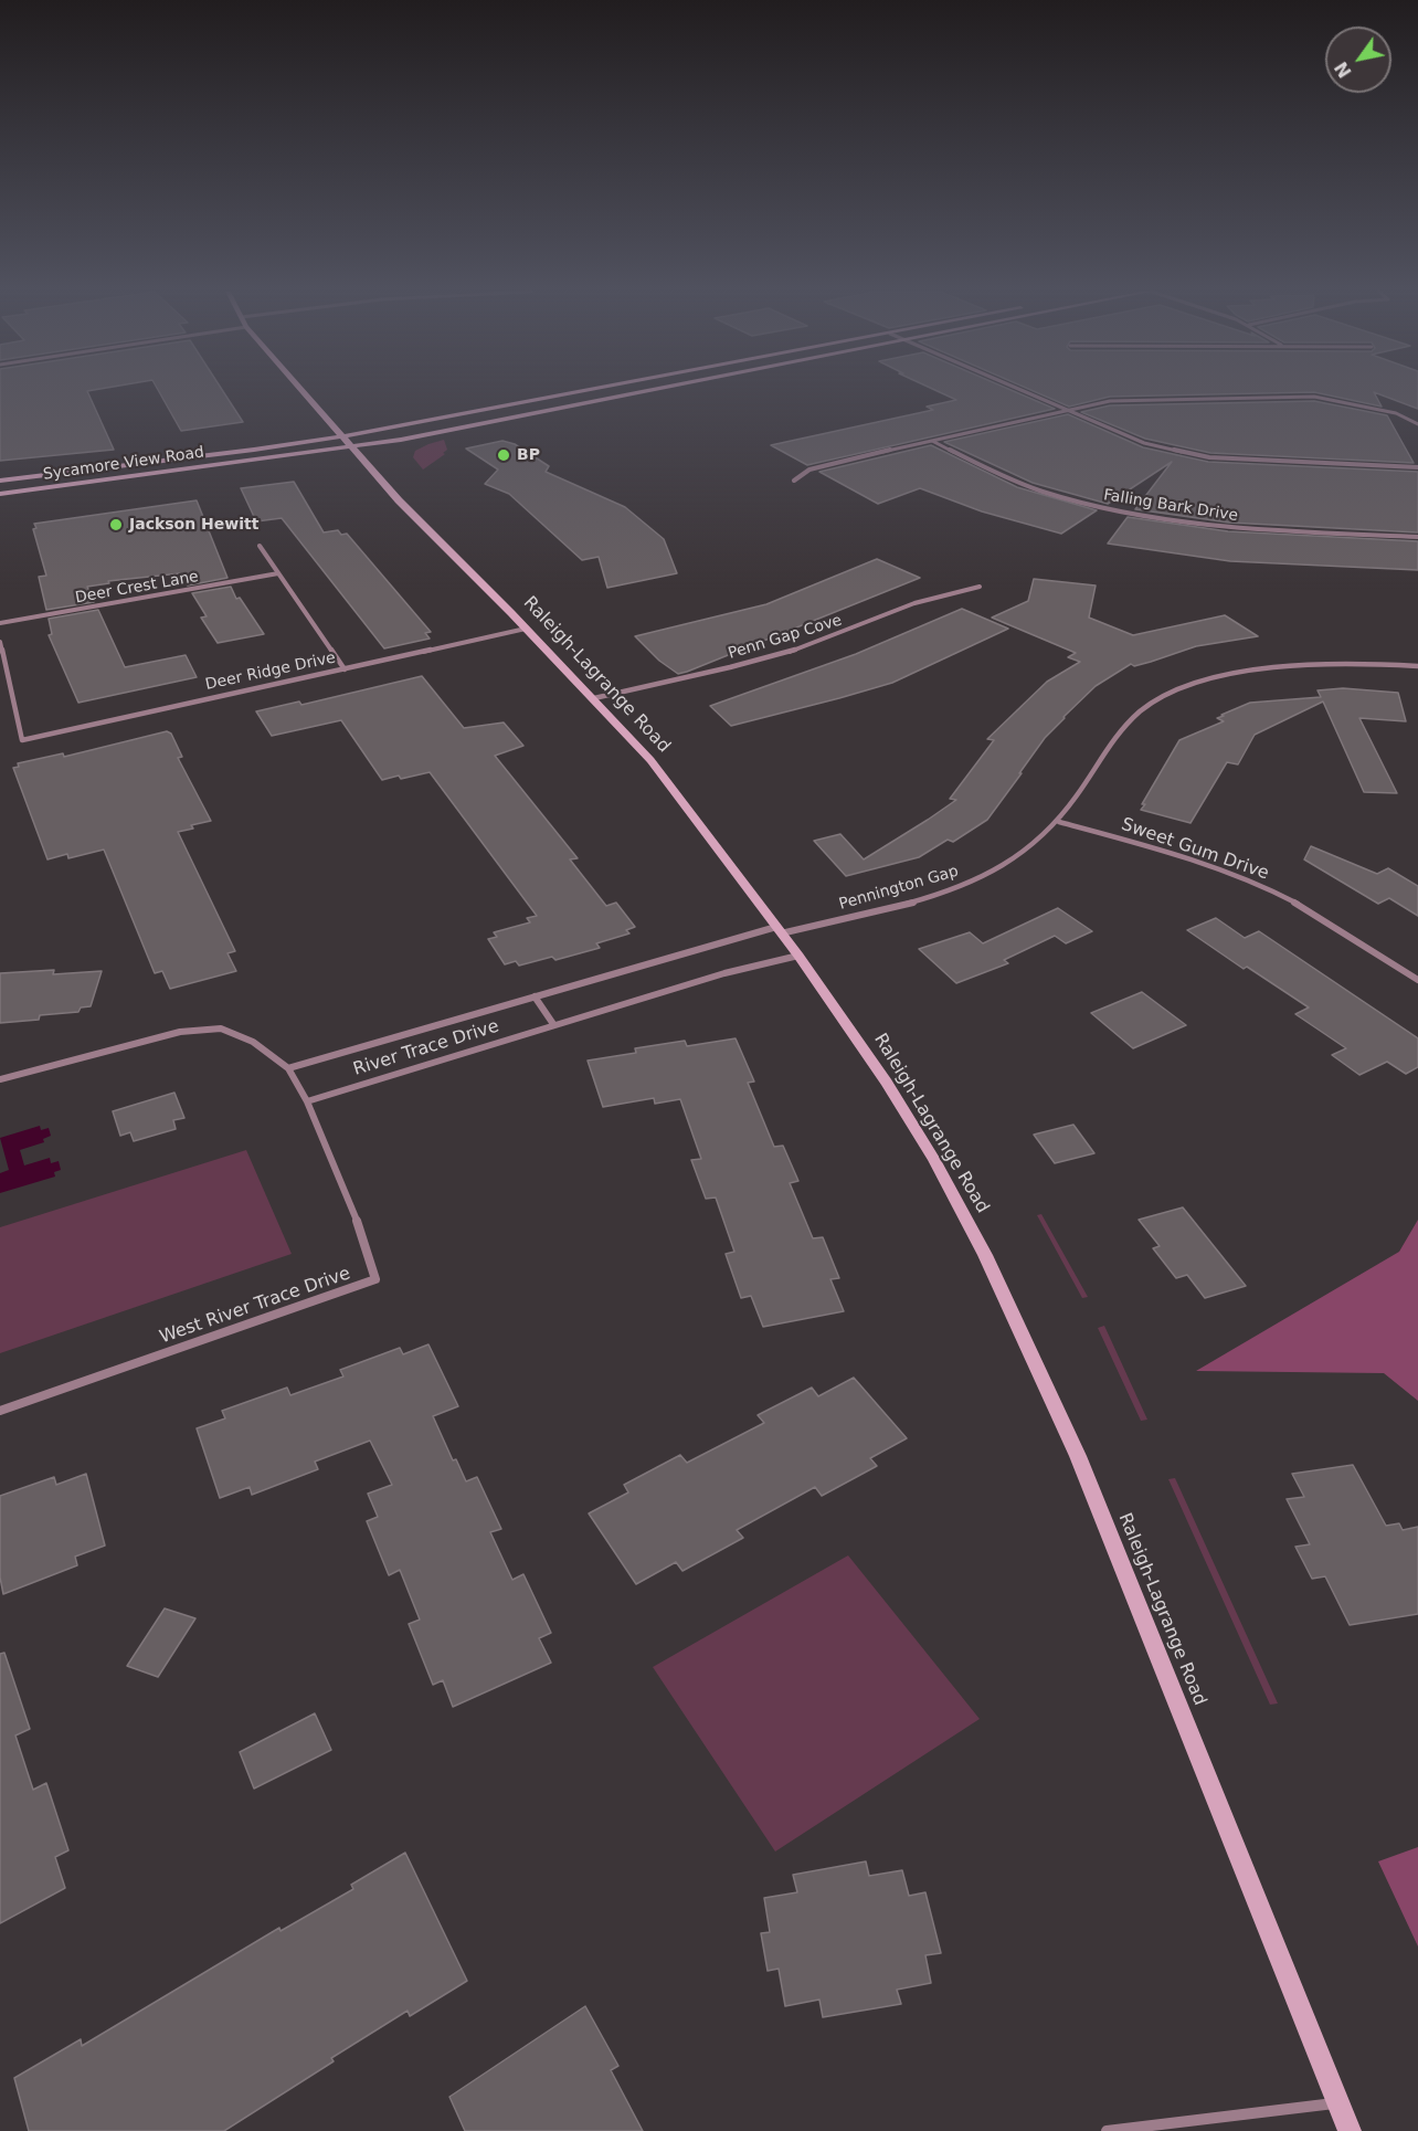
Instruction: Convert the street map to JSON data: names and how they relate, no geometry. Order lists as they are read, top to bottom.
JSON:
{
  "streets": {
    "main road": ["Sycamore View Road", "Raleigh-Lagrange Road"],
    "street": [
      "Falling Bark Drive",
      "Deer Crest Lane",
      "Penn Gap Cove",
      "Deer Ridge Drive",
      "Sweet Gum Drive",
      "Pennington Gap",
      "River Trace Drive",
      "West River Trace Drive"
    ]
  },
  "crossings": [
    ["Sycamore View Road", "Raleigh-Lagrange Road"],
    ["Penn Gap Cove", "Raleigh-Lagrange Road"],
    ["Deer Ridge Drive", "Raleigh-Lagrange Road"],
    ["Raleigh-Lagrange Road", "Pennington Gap"],
    ["Raleigh-Lagrange Road", "River Trace Drive"],
    ["Sweet Gum Drive", "Pennington Gap"],
    ["Pennington Gap", "River Trace Drive"],
    ["River Trace Drive", "West River Trace Drive"]
  ],
  "places": ["BP", "Jackson Hewitt"],
  "north": "bottom left"
}
